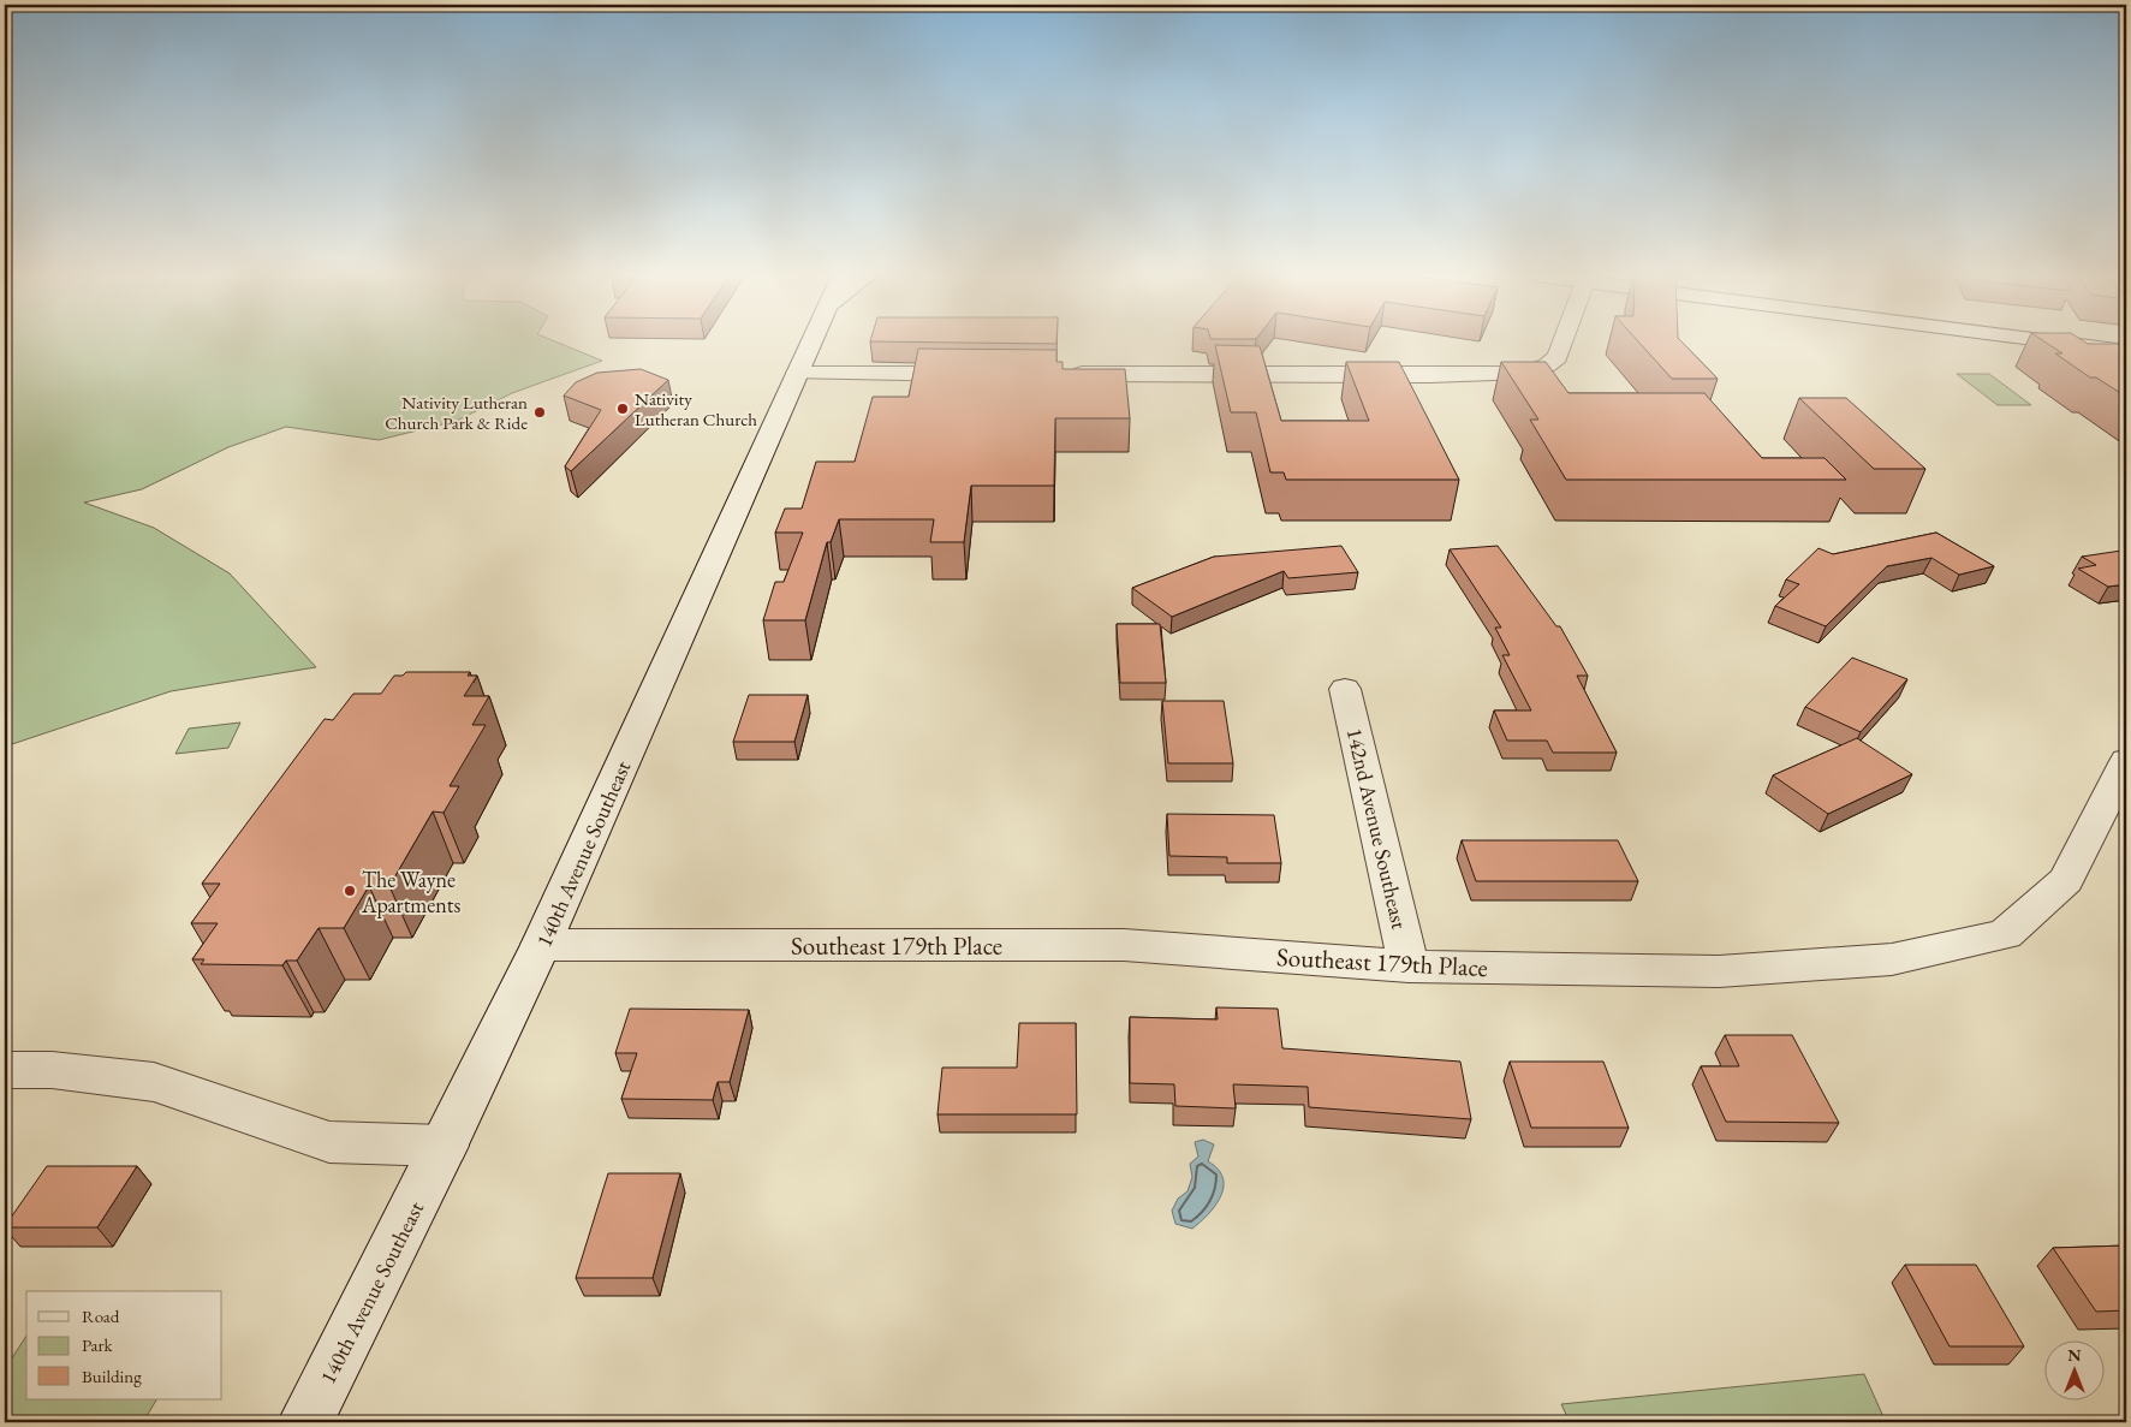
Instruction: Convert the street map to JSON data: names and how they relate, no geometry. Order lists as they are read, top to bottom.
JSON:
{
  "streets": {
    "street": ["142nd Avenue Southeast", "140th Avenue Southeast", "Southeast 179th Place"]
  },
  "crossings": [
    ["142nd Avenue Southeast", "Southeast 179th Place"],
    ["140th Avenue Southeast", "Southeast 179th Place"]
  ],
  "places": ["Nativity Lutheran Church", "Nativity Lutheran Church Park & Ride", "The Wayne Apartments"],
  "legend": ["Road", "Park", "Building"],
  "north": "top"
}
